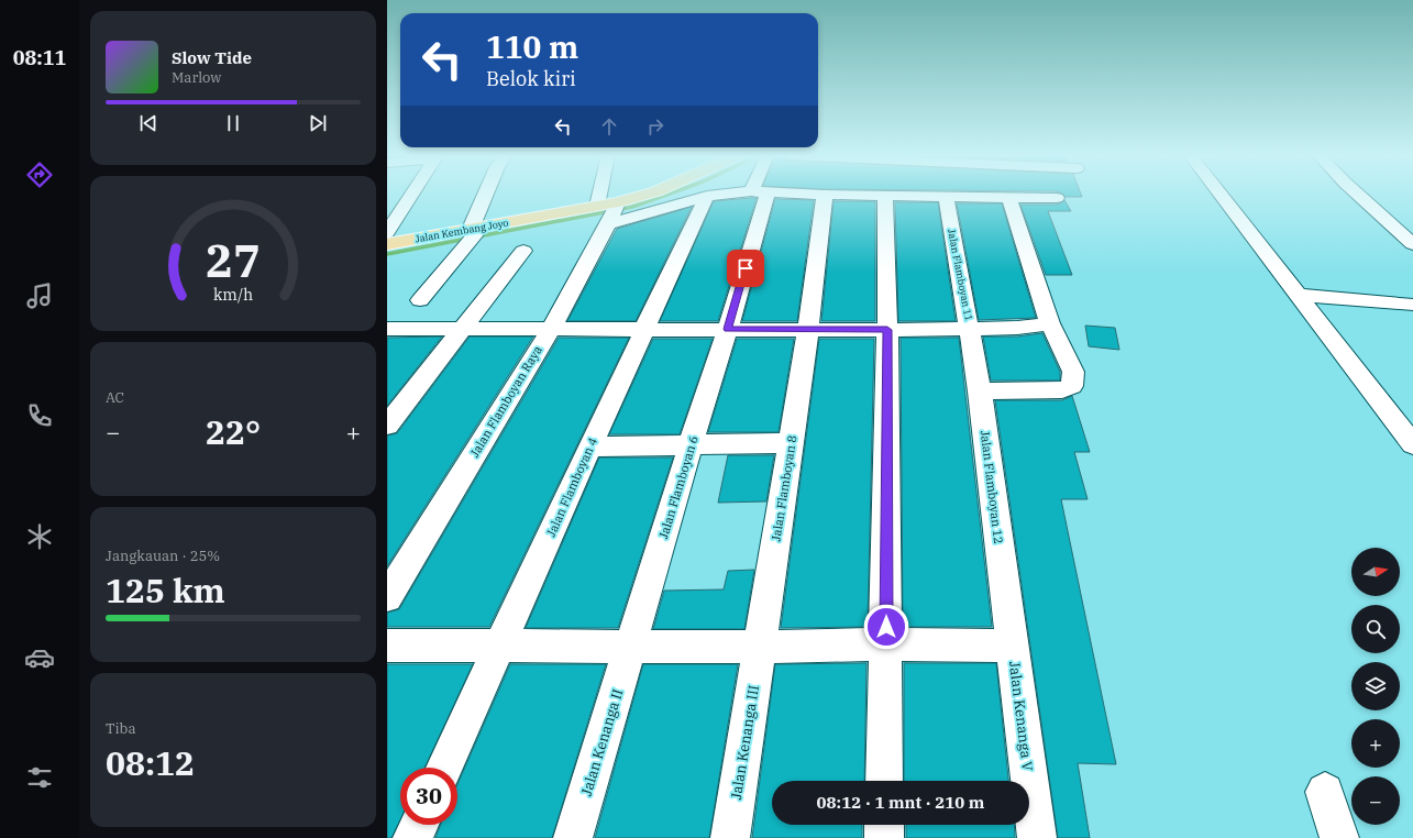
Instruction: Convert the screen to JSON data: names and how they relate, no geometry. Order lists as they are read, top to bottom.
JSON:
{
  "streets": {
    "main road": ["Jalan Kembang Joyo"],
    "street": [
      "Jalan Flamboyan 11",
      "Jalan Flamboyan Raya",
      "Jalan Flamboyan 4",
      "Jalan Flamboyan 6",
      "Jalan Flamboyan 12",
      "Jalan Flamboyan 8",
      "Jalan Kenanga V",
      "Jalan Kenanga II",
      "Jalan Kenanga III"
    ]
  },
  "crossings": [
    ["Jalan Kembang Joyo", "Jalan Flamboyan Raya"],
    ["Jalan Flamboyan 11", "Jalan Flamboyan 12"],
    ["Jalan Flamboyan 6", "Jalan Kenanga II"],
    ["Jalan Flamboyan 12", "Jalan Kenanga V"],
    ["Jalan Flamboyan 8", "Jalan Kenanga III"]
  ],
  "north": "right",
  "page": {
    "tabs": "08:11",
    "turn": ["110 m", "Belok kiri"],
    "song": ["Slow Tide", "Marlow"],
    "tile": [
      "AC",
      ["Jangkauan · 25%", "125 km"],
      ["Tiba", "08:12"]
    ],
    "heat": ["−", "22°", "+"],
    "map_buttons": ["+", "−"],
    "limit": "30",
    "trip": "08:12 · 1 mnt · 210 m",
    "gauge": ["27", "km/h"]
  }
}
